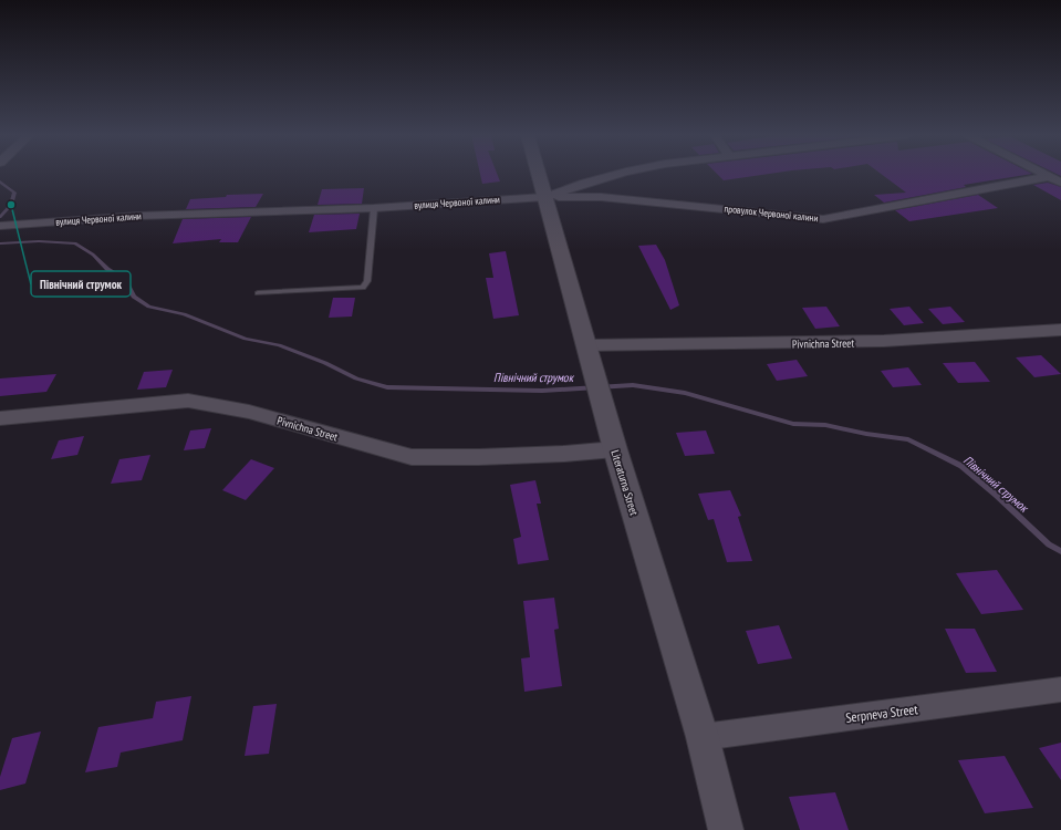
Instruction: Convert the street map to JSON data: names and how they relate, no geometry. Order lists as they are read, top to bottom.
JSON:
{
  "streets": {
    "street": [
      "вулиця Червоної калини",
      "провулок Червоної калини",
      "Pivnichna Street",
      "Literaturna Street",
      "Serpneva Street"
    ]
  },
  "crossings": [
    ["вулиця Червоної калини", "провулок Червоної калини"],
    ["вулиця Червоної калини", "Literaturna Street"],
    ["провулок Червоної калини", "Literaturna Street"],
    ["Pivnichna Street", "Literaturna Street"],
    ["Literaturna Street", "Serpneva Street"]
  ],
  "water": ["Північний струмок"],
  "places": ["Північний струмок"]
}
